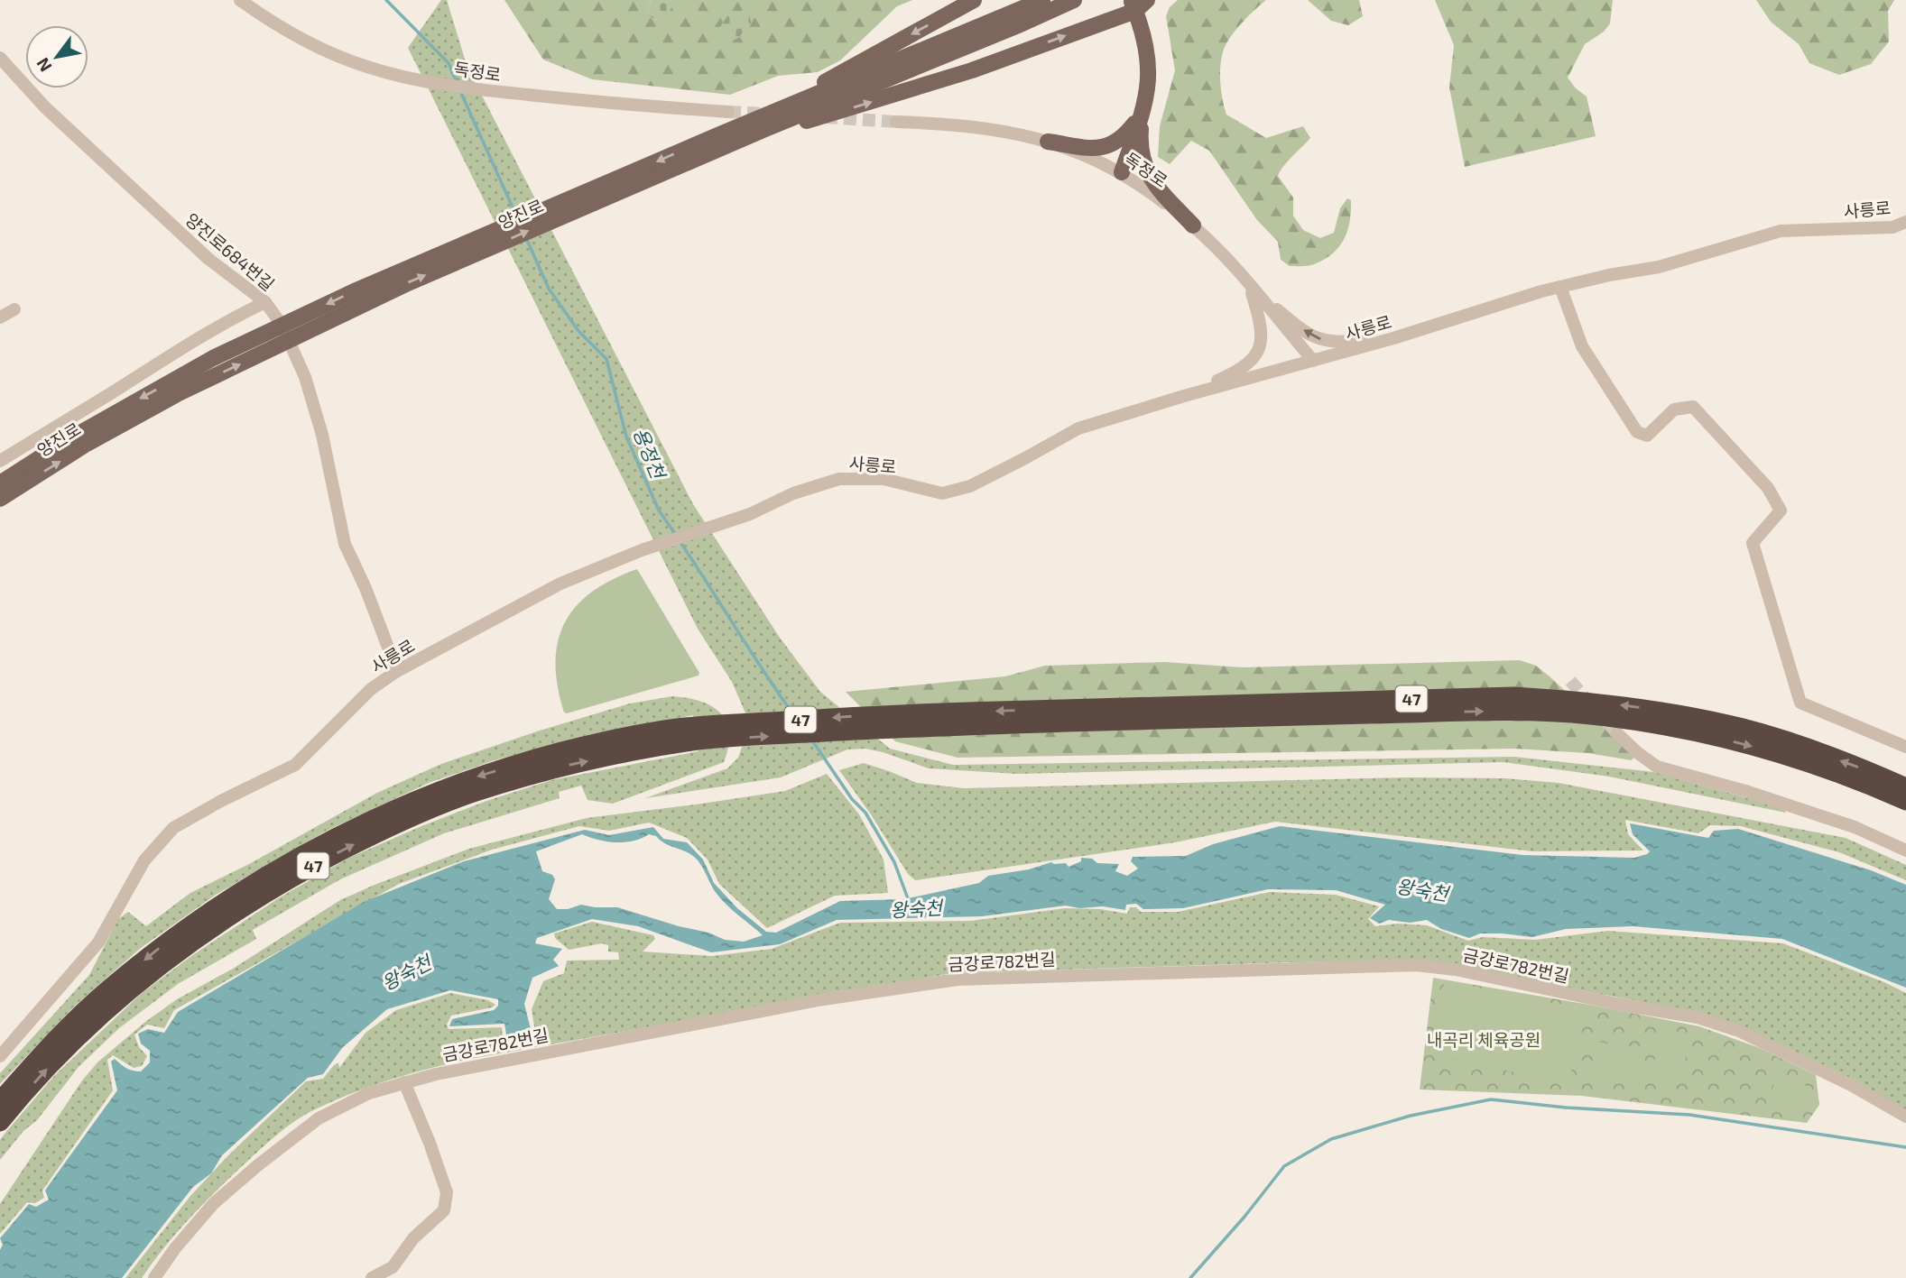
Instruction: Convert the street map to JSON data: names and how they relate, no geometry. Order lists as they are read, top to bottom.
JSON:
{
  "streets": {
    "highway": ["47"],
    "main road": ["양진로"],
    "street": [
      "독정로",
      "사릉로",
      "양진로684번길",
      "금강로782번길"
    ]
  },
  "crossings": [
    ["독정로", "사릉로"],
    ["사릉로", "양진로684번길"],
    ["양진로", "양진로684번길"]
  ],
  "water": ["용정천", "왕숙천"],
  "parks": ["내곡리 체육공원"],
  "north": "bottom left"
}
